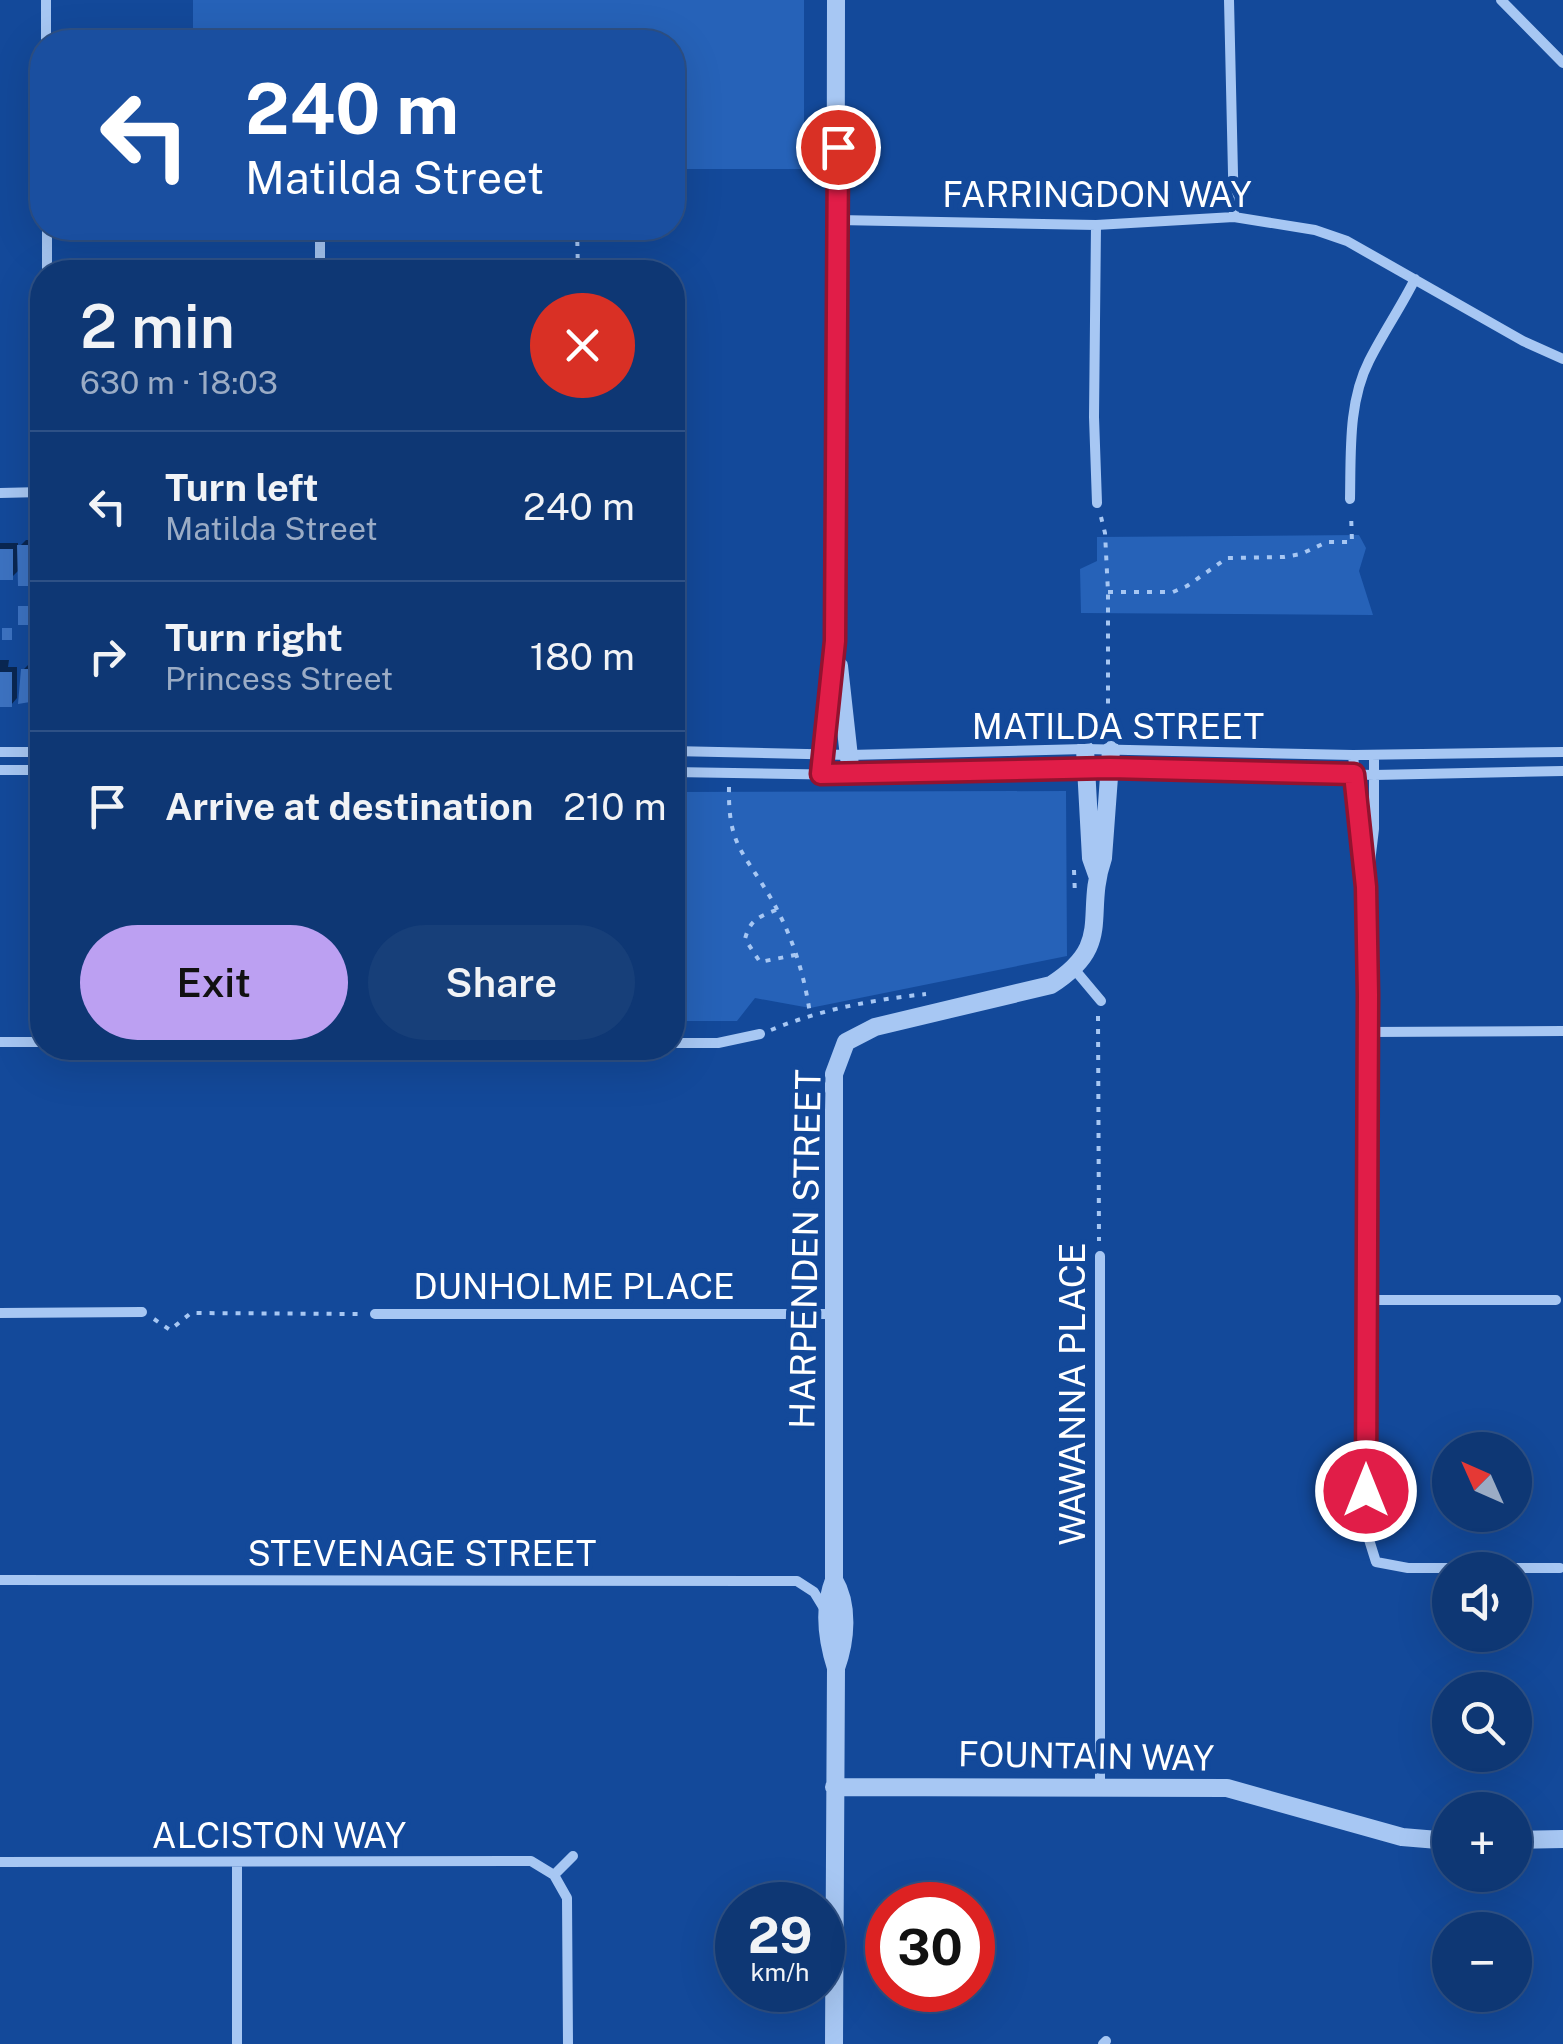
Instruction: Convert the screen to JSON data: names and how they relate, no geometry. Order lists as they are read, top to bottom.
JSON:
{
  "streets": {
    "street": [
      "FARRINGDON WAY",
      "MATILDA STREET",
      "HARPENDEN STREET",
      "DUNHOLME PLACE",
      "WAWANNA PLACE",
      "STEVENAGE STREET",
      "FOUNTAIN WAY",
      "ALCISTON WAY"
    ]
  },
  "crossings": [
    ["HARPENDEN STREET", "DUNHOLME PLACE"],
    ["HARPENDEN STREET", "STEVENAGE STREET"],
    ["HARPENDEN STREET", "FOUNTAIN WAY"],
    ["WAWANNA PLACE", "FOUNTAIN WAY"]
  ],
  "north": "top left",
  "page": {
    "turn": ["240 m", "Matilda Street"],
    "heading": ["2 min", "630 m · 18:03"],
    "list": [
      {
        "name": "Turn left",
        "note": "Matilda Street",
        "value": "240 m"
      },
      {
        "name": "Turn right",
        "note": "Princess Street",
        "value": "180 m"
      },
      {
        "name": "Arrive at destination",
        "value": "210 m"
      }
    ],
    "buttons": ["Exit", "Share"],
    "map_buttons": ["+", "−"],
    "speed": "29 km/h",
    "limit": "30"
  }
}
